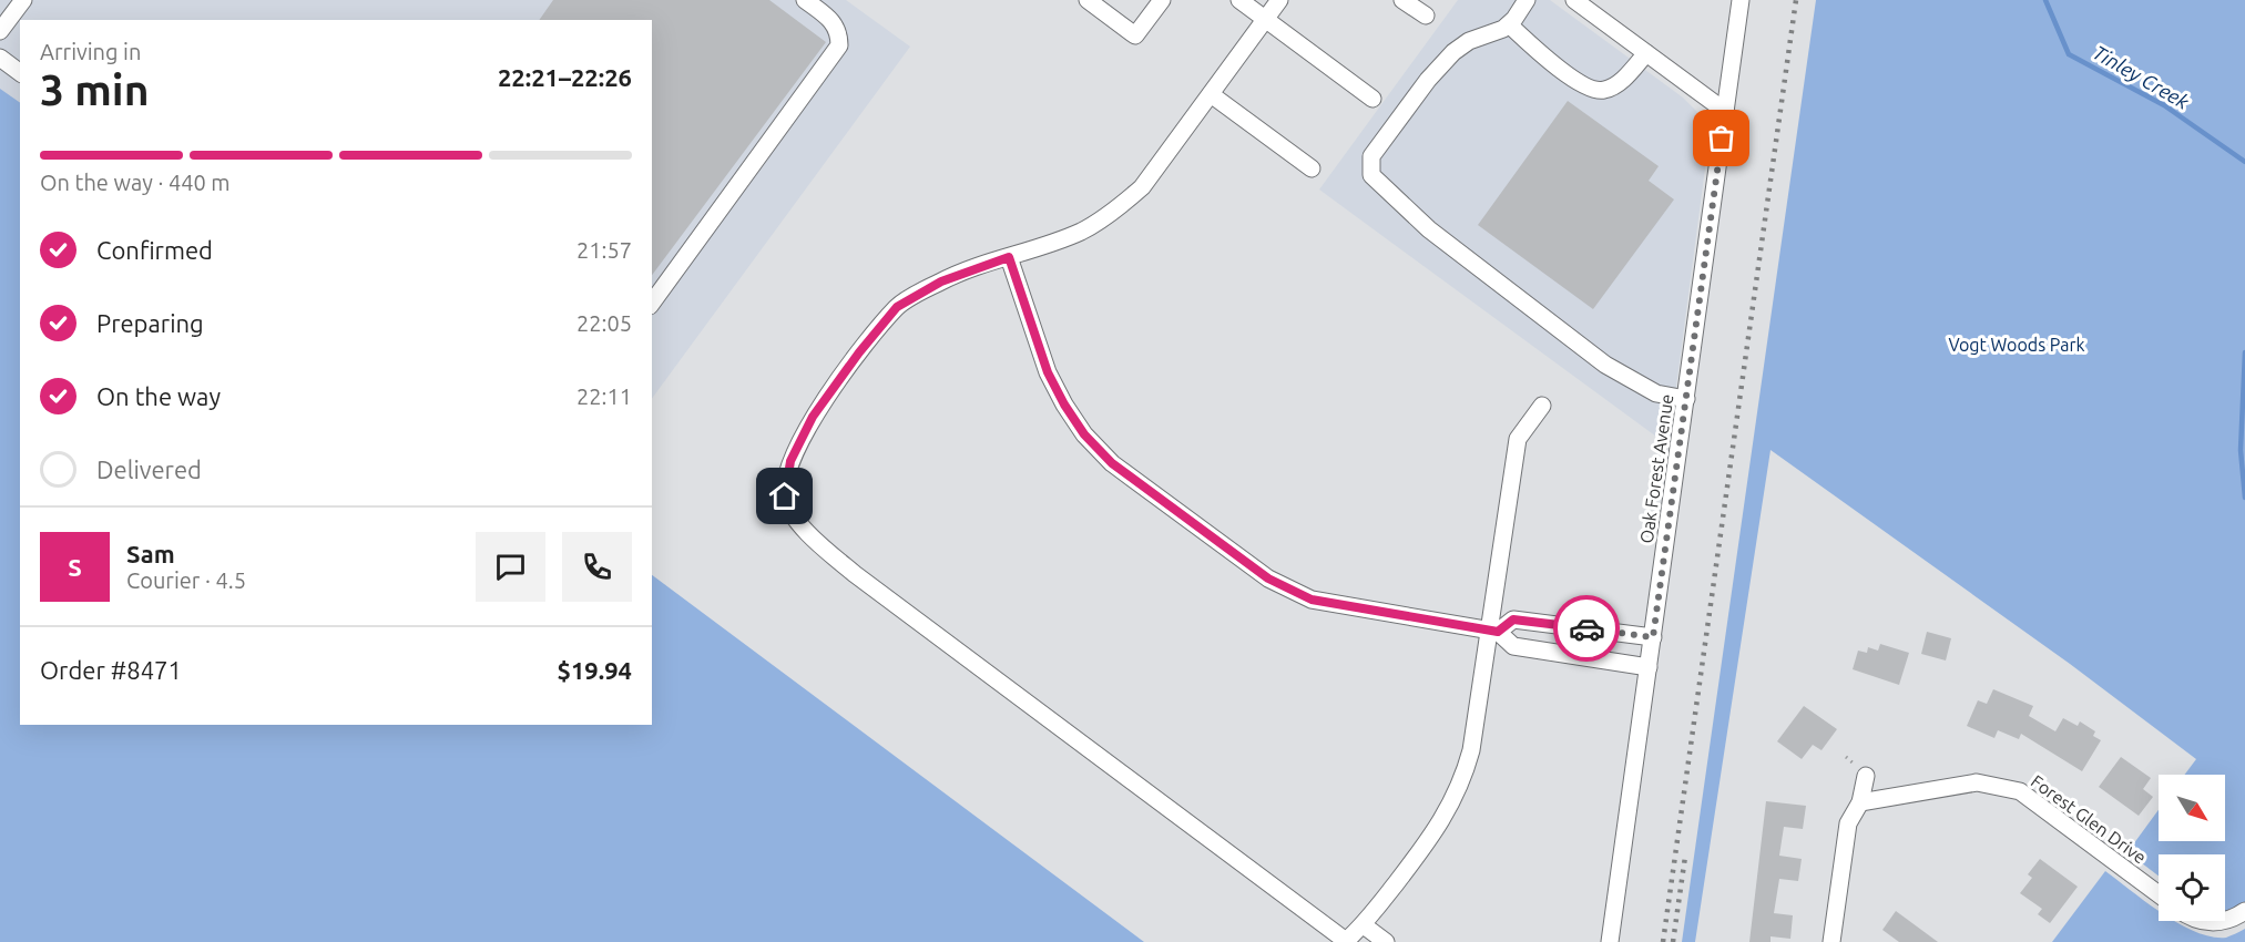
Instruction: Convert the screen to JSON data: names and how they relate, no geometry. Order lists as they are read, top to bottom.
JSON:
{
  "streets": {
    "street": ["Oak Forest Avenue", "Forest Glen Drive"]
  },
  "water": ["Tinley Creek"],
  "parks": ["Vogt Woods Park"],
  "north": "bottom right",
  "page": {
    "heading": ["3 min", "Arriving in", "22:21–22:26"],
    "panel": [
      "Sam",
      "Courier · 4.5",
      "Order #8471",
      "$19.94"
    ],
    "bar": "On the way · 440 m",
    "list": [
      ["Confirmed", "21:57"],
      ["Preparing", "22:05"],
      ["On the way", "22:11"],
      "Delivered"
    ],
    "round": "S"
  }
}
